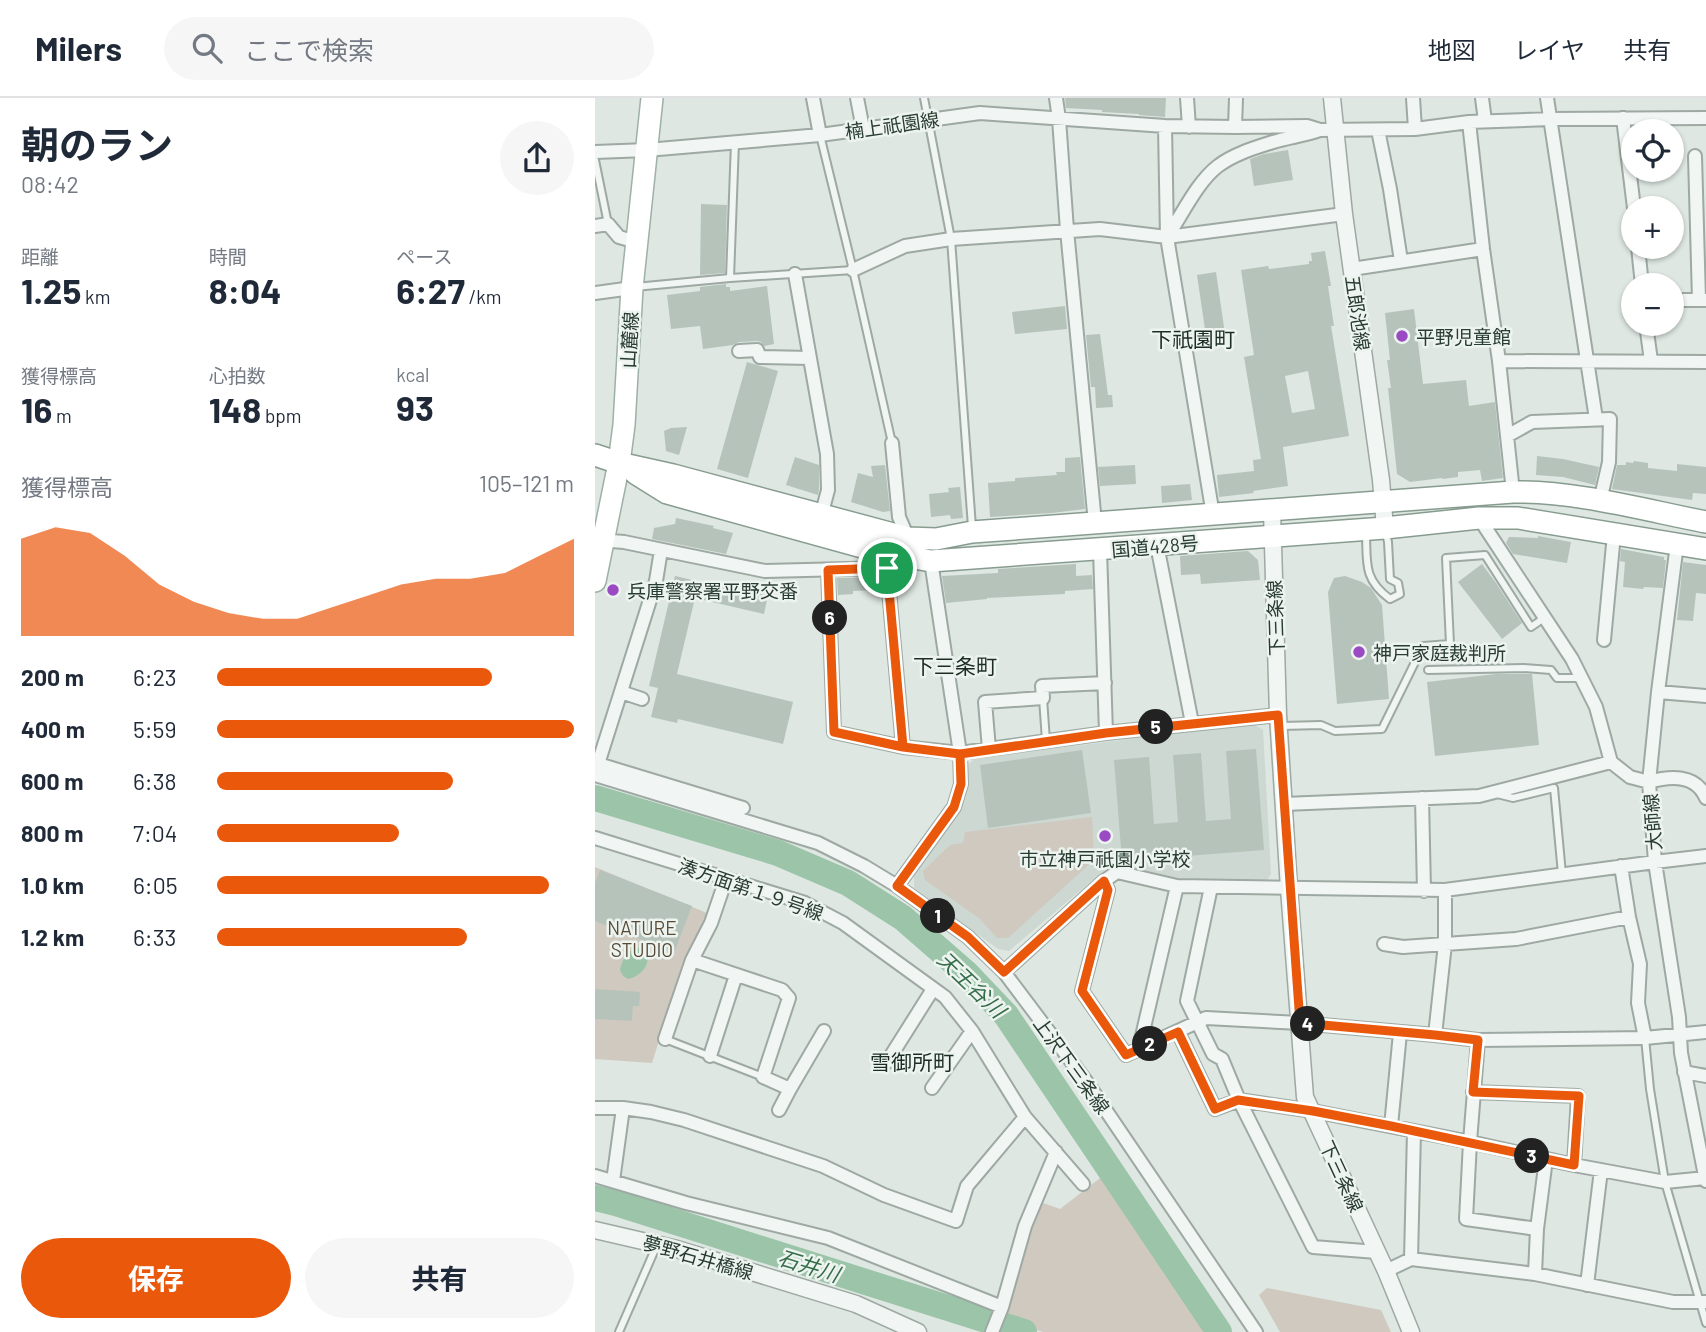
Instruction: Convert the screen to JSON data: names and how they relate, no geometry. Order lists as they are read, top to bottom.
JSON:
{
  "streets": {
    "main road": ["山麓線", "国道428号"],
    "street": [
      "楠上祇園線",
      "五郎池線",
      "下三条線",
      "大師線",
      "湊方面第１９号線",
      "上沢下三条線",
      "夢野石井橋線"
    ]
  },
  "crossings": [
    ["楠上祇園線", "五郎池線"],
    ["楠上祇園線", "山麓線"],
    ["五郎池線", "国道428号"],
    ["山麓線", "国道428号"],
    ["国道428号", "下三条線"]
  ],
  "districts": ["下祇園町", "下三条町", "雪御所町"],
  "water": ["天王谷川", "石井川"],
  "parks": ["NATURE STUDIO"],
  "places": [
    "平野児童館",
    "兵庫警察署平野交番",
    "神戸家庭裁判所",
    "市立神戸祇園小学校"
  ],
  "page": {
    "header": "Milers",
    "search": "ここで検索",
    "nav": ["地図", "レイヤ", "共有"],
    "heading": ["朝のラン", "08:42"],
    "map_buttons": ["+", "−"],
    "stats": [
      ["距離", "1.25 km"],
      ["時間", "8:04"],
      ["ペース", "6:27 /km"],
      ["獲得標高", "16 m"],
      ["心拍数", "148 bpm"],
      ["kcal", "93"]
    ],
    "chart": ["獲得標高", "105–121 m"],
    "pins": [
      "6",
      "5",
      "1",
      "4",
      "2",
      "3"
    ],
    "list": [
      {
        "name": "200 m",
        "note": "6:23"
      },
      {
        "name": "400 m",
        "note": "5:59"
      },
      {
        "name": "600 m",
        "note": "6:38"
      },
      {
        "name": "800 m",
        "note": "7:04"
      },
      {
        "name": "1.0 km",
        "note": "6:05"
      },
      {
        "name": "1.2 km",
        "note": "6:33"
      }
    ],
    "buttons": ["保存", "共有"]
  }
}
